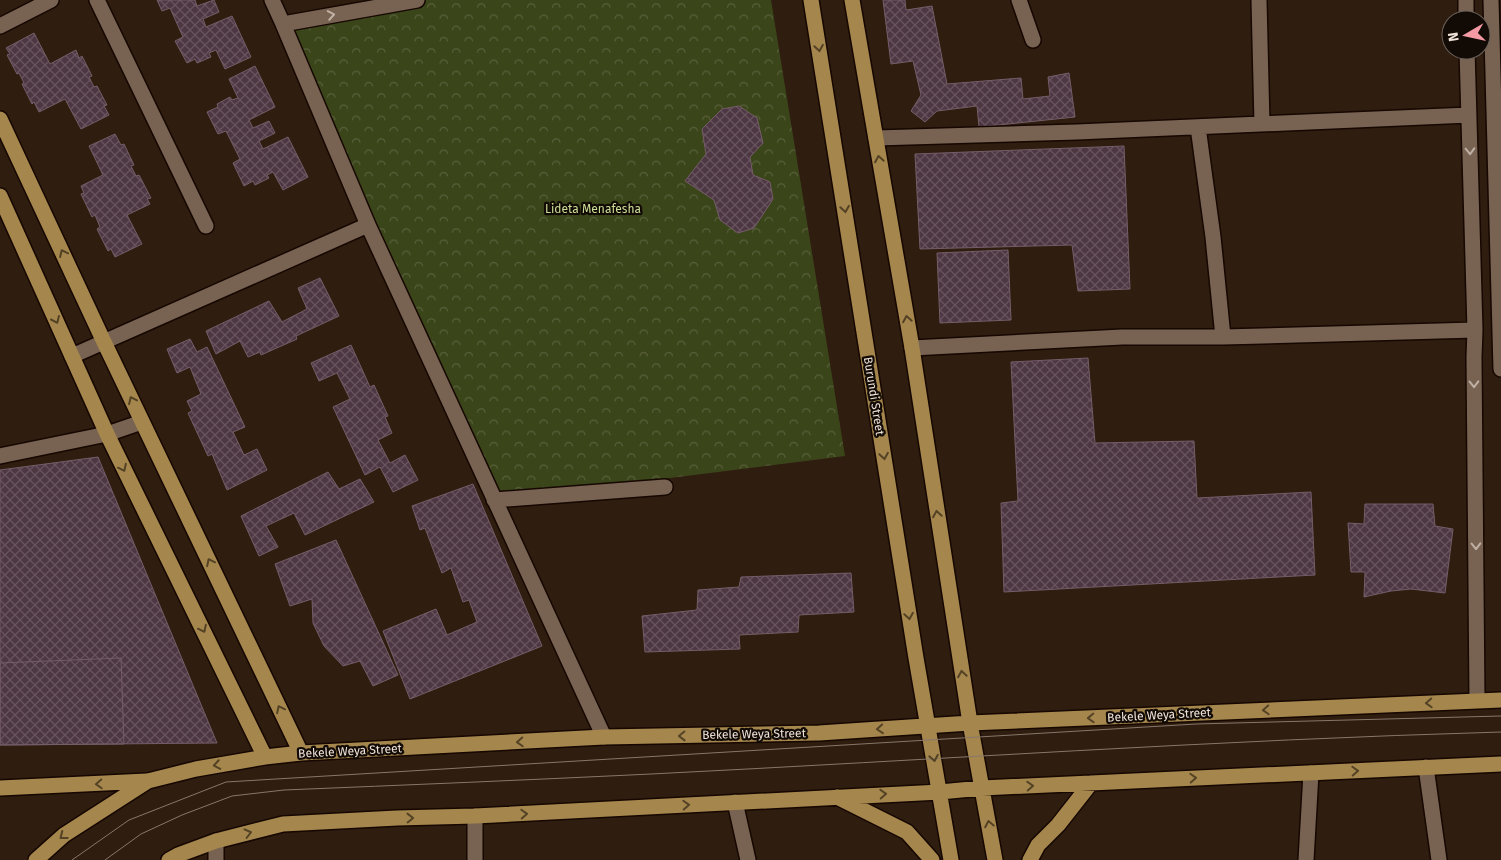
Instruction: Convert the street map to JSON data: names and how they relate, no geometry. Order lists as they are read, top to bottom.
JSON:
{
  "streets": {
    "main road": ["Burundi Street", "Bekele Weya Street"]
  },
  "crossings": [
    ["Burundi Street", "Bekele Weya Street"]
  ],
  "parks": ["Lideta Menafesha"],
  "north": "left"
}
